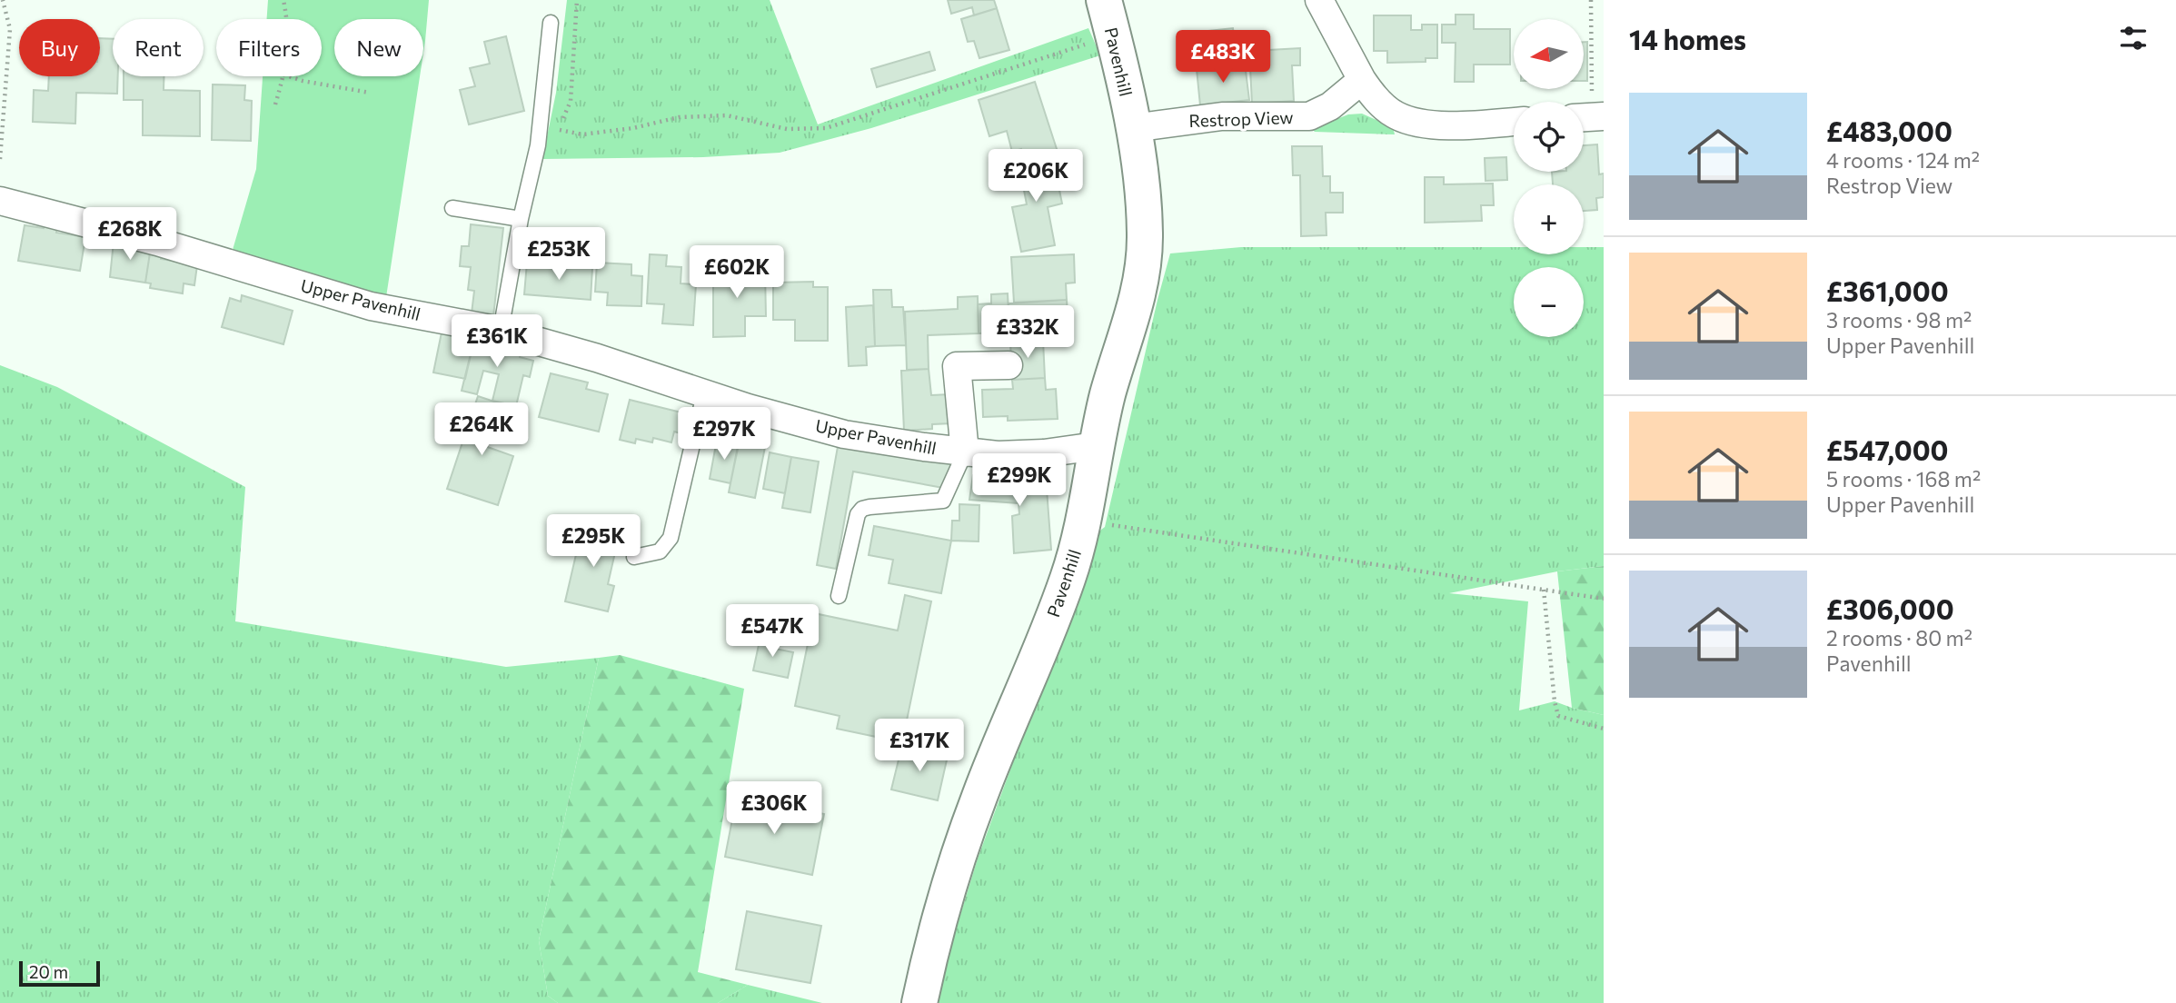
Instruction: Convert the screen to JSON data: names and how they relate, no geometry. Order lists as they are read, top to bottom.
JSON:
{
  "streets": {
    "street": ["Pavenhill", "Restrop View", "Upper Pavenhill"]
  },
  "crossings": [
    ["Pavenhill", "Restrop View"],
    ["Pavenhill", "Upper Pavenhill"]
  ],
  "scale_bar": "20 m",
  "north": "left",
  "page": {
    "heading": "14 homes",
    "map_buttons": ["+", "−"],
    "chip": [
      "Buy",
      "Rent",
      "Filters",
      "New"
    ],
    "price": [
      "£483K",
      "£206K",
      "£268K",
      "£253K",
      "£602K",
      "£332K",
      "£361K",
      "£264K",
      "£297K",
      "£299K",
      "£295K",
      "£547K",
      "£317K",
      "£306K"
    ],
    "list": [
      {
        "name": "£483,000",
        "note": "4 rooms · 124 m² · Restrop View"
      },
      {
        "name": "£361,000",
        "note": "3 rooms · 98 m² · Upper Pavenhill"
      },
      {
        "name": "£547,000",
        "note": "5 rooms · 168 m² · Upper Pavenhill"
      },
      {
        "name": "£306,000",
        "note": "2 rooms · 80 m² · Pavenhill"
      }
    ],
    "scale": "20 m"
  }
}
